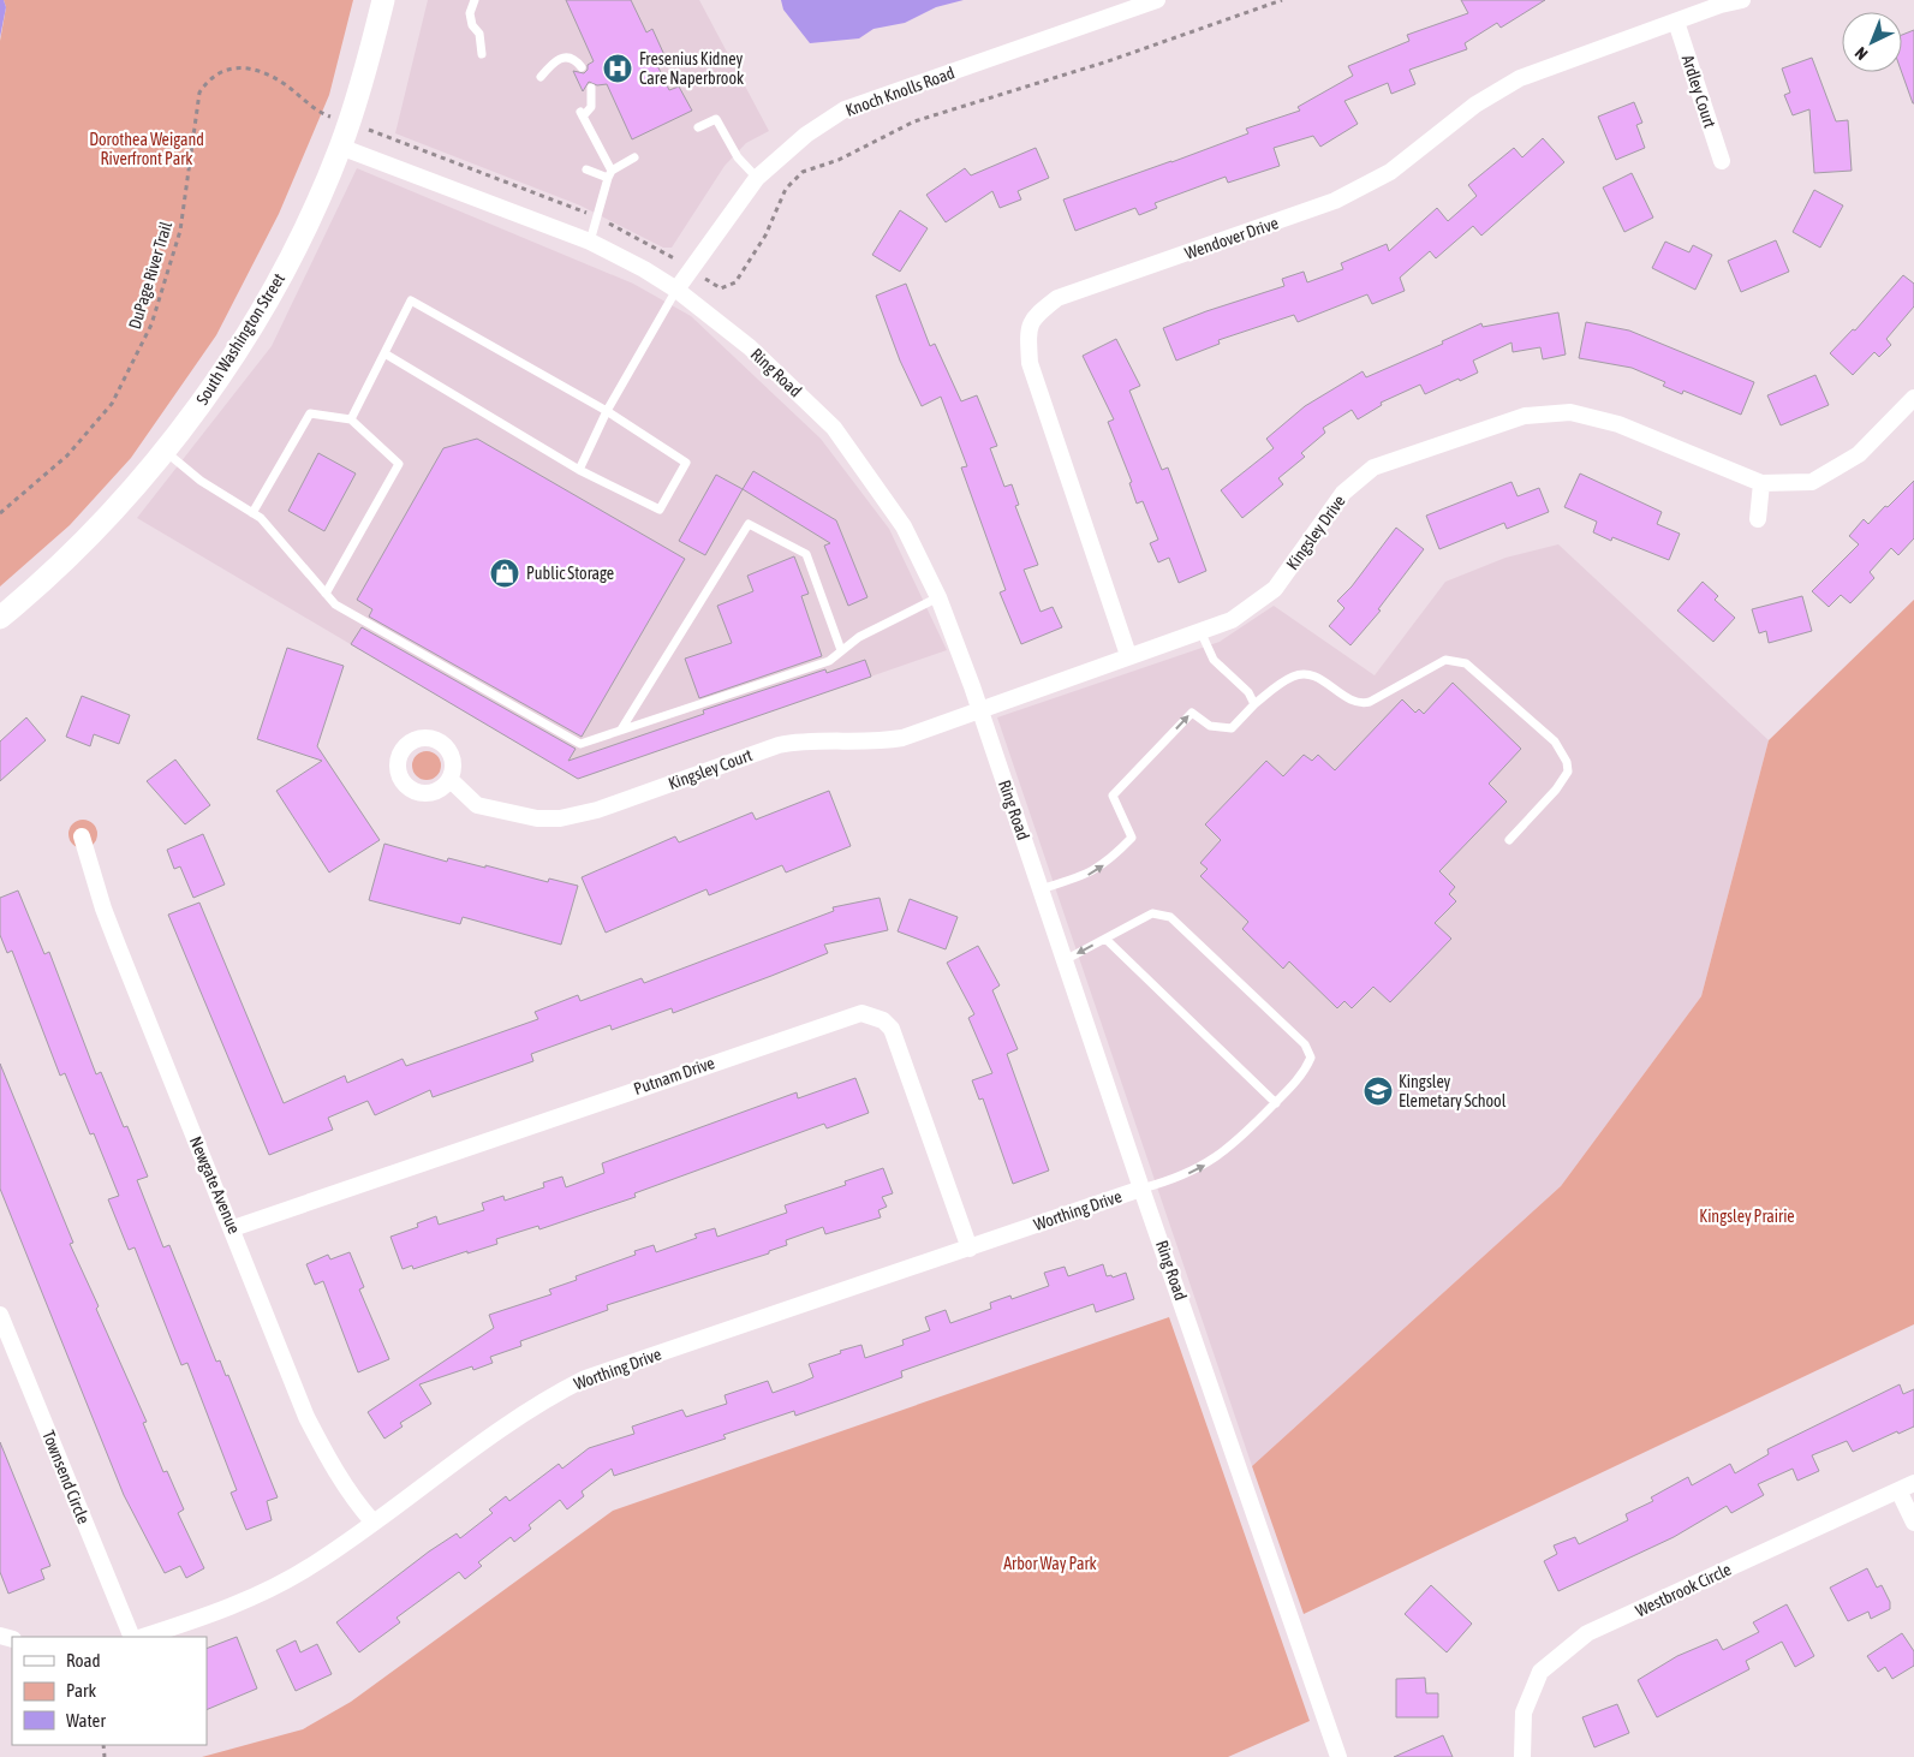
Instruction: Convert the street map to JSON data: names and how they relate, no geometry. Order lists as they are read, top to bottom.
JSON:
{
  "streets": {
    "main road": ["South Washington Street"],
    "street": [
      "Knoch Knolls Road",
      "Ardley Court",
      "Wendover Drive",
      "Ring Road",
      "Kingsley Drive",
      "Kingsley Court",
      "Putnam Drive",
      "Newgate Avenue",
      "Worthing Drive",
      "Townsend Circle",
      "Westbrook Circle"
    ],
    "path": ["DuPage River Trail"]
  },
  "crossings": [
    ["Knoch Knolls Road", "Ring Road"],
    ["Ardley Court", "Wendover Drive"],
    ["Wendover Drive", "Kingsley Drive"],
    ["DuPage River Trail", "South Washington Street"],
    ["South Washington Street", "Ring Road"],
    ["Ring Road", "Kingsley Drive"],
    ["Ring Road", "Kingsley Court"],
    ["Ring Road", "Worthing Drive"],
    ["Kingsley Drive", "Kingsley Court"],
    ["Putnam Drive", "Newgate Avenue"],
    ["Putnam Drive", "Worthing Drive"],
    ["Newgate Avenue", "Worthing Drive"]
  ],
  "parks": ["Dorothea Weigand Riverfront Park", "Kingsley Prairie", "Arbor Way Park"],
  "places": {
    "hospital": ["Fresenius Kidney Care Naperbrook"],
    "shop": ["Public Storage"],
    "school or university": ["Kingsley Elemetary School"]
  },
  "legend": ["Road", "Park", "Water"],
  "north": "bottom left"
}
